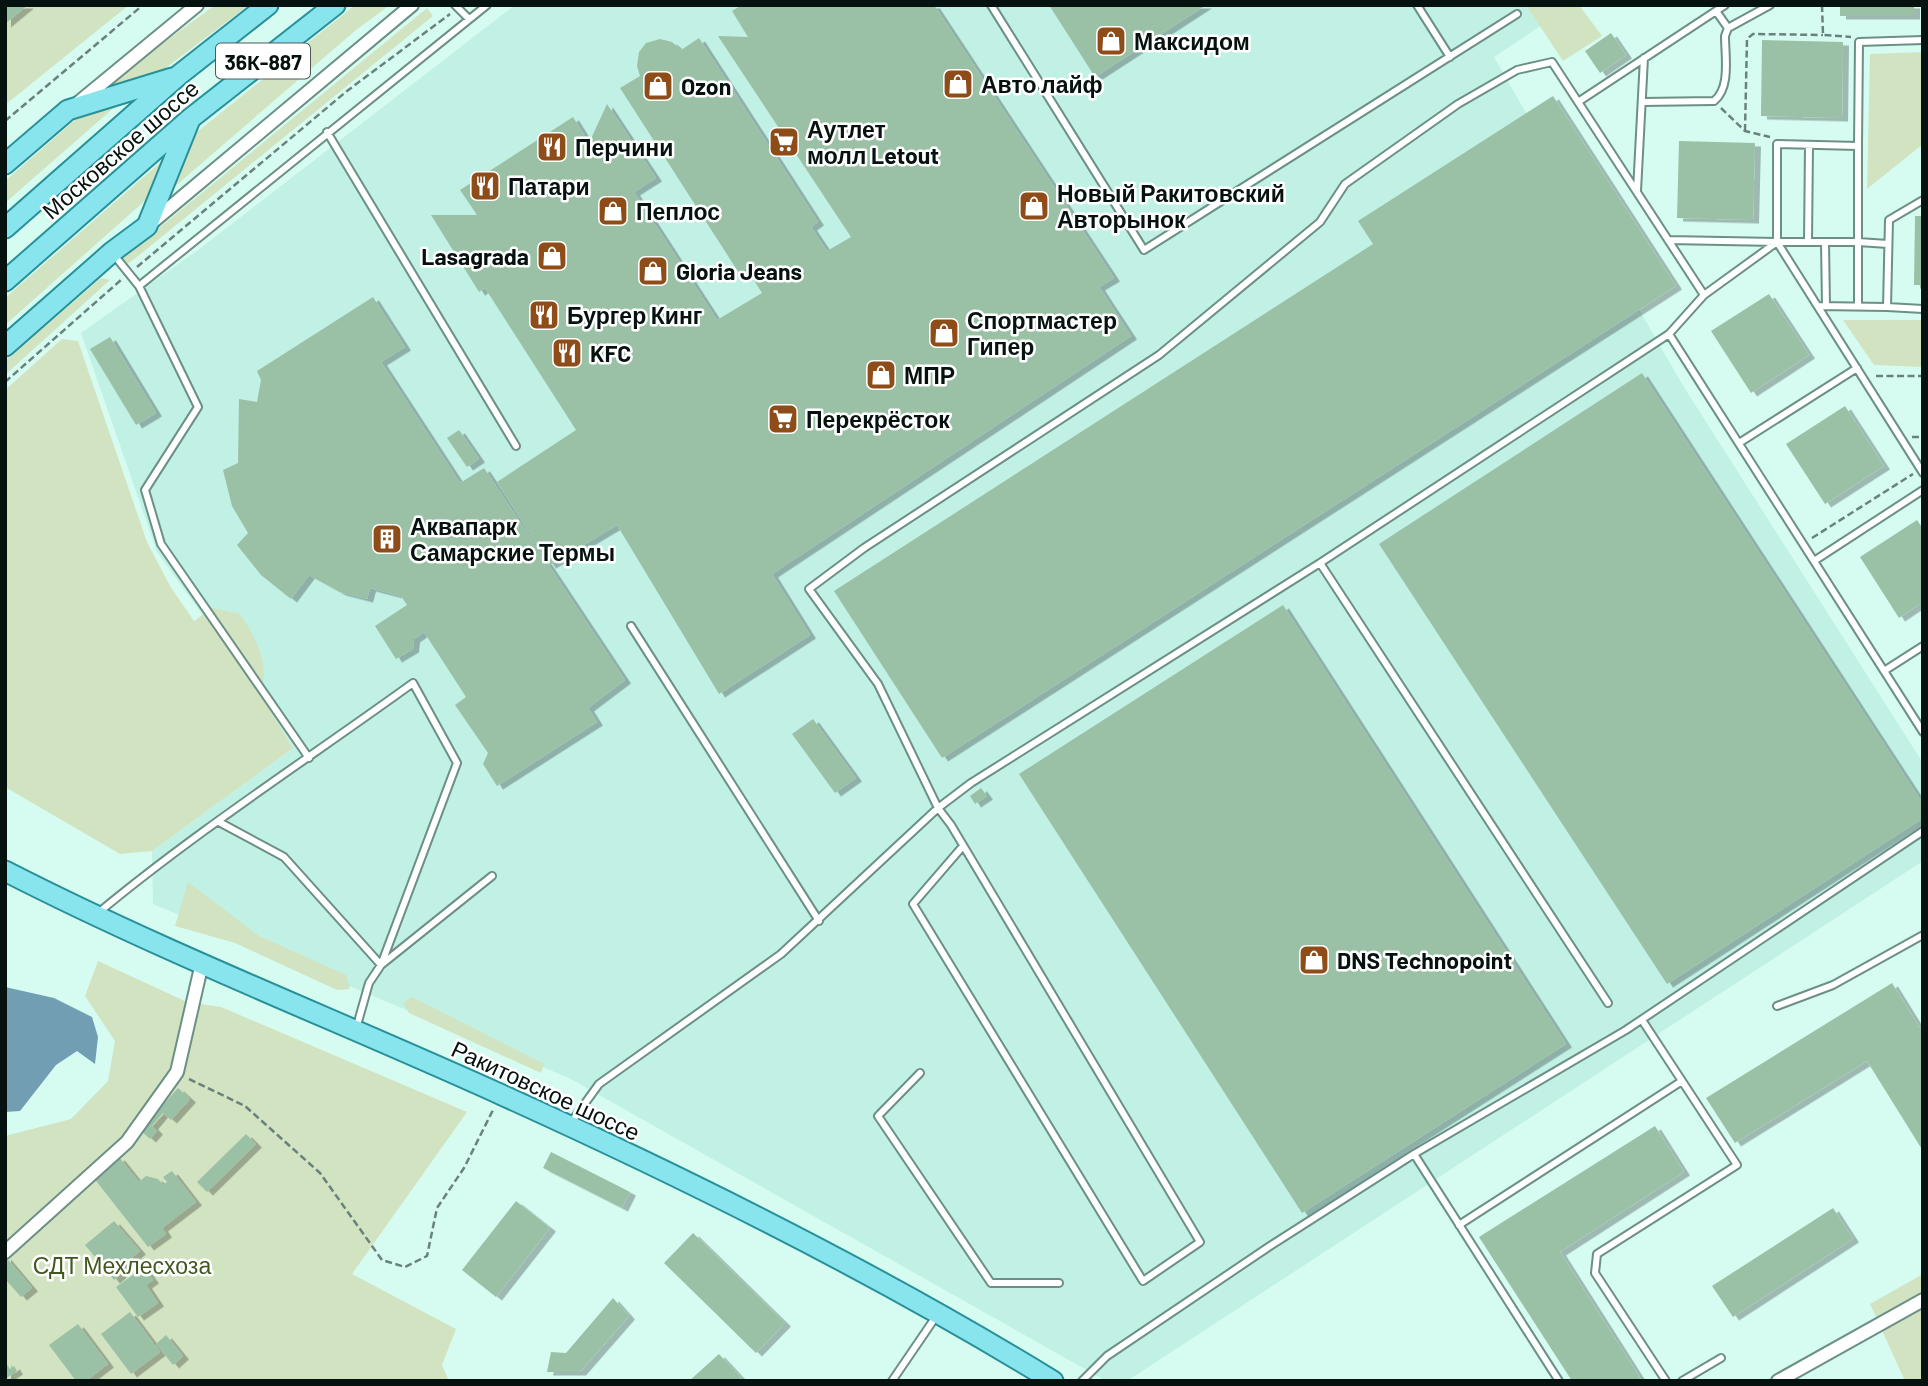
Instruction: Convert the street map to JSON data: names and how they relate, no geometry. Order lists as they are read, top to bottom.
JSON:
{
  "streets": {
    "main road": ["36К-887", "Московское шоссе", "Ракитовское шоссе"]
  },
  "parks": ["СДТ Мехлесхоза"],
  "places": {
    "shop": [
      "Максидом",
      "Авто лайф",
      "Ozon",
      "Новый Ракитовский Авторынок",
      "Пеплос",
      "Lasagrada",
      "Gloria Jeans",
      "Спортмастер Гипер",
      "МПР",
      "DNS Technopoint"
    ],
    "supermarket": ["Аутлет молл Letout", "Перекрёсток"],
    "restaurant": [
      "Перчини",
      "Патари",
      "Бургер Кинг",
      "KFC"
    ],
    "building": ["Аквапарк Самарские Термы"]
  }
}
